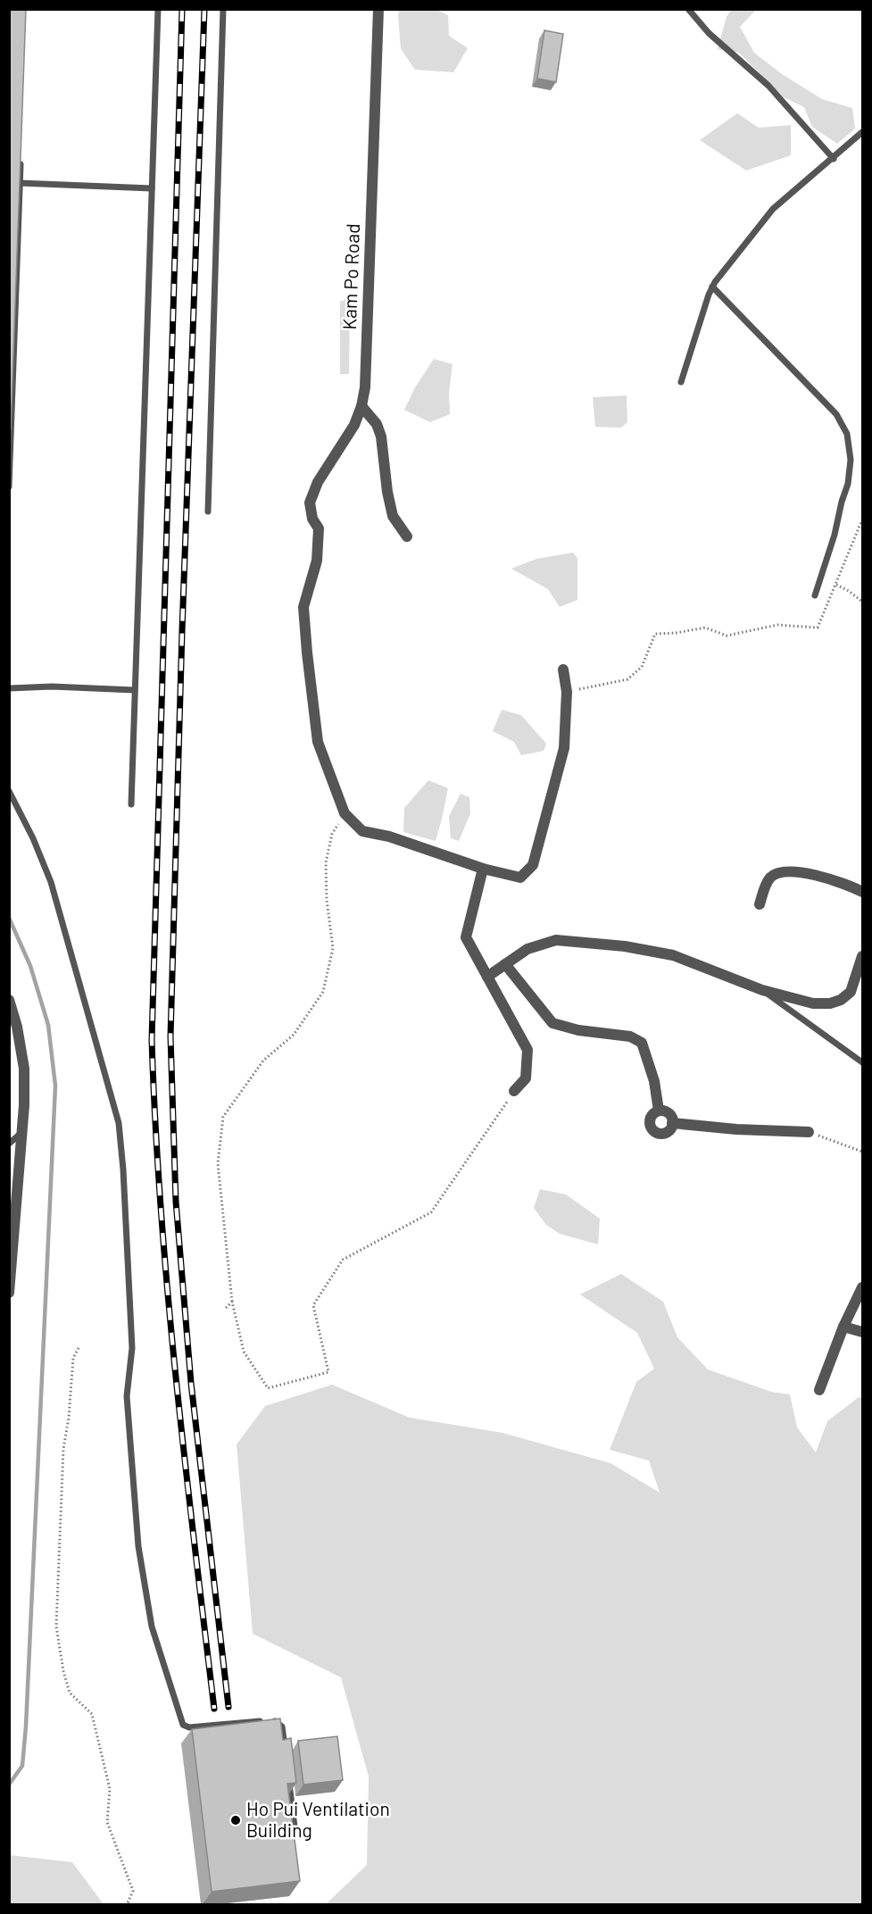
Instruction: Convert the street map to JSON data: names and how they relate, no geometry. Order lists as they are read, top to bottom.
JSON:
{
  "streets": {
    "street": ["Kam Po Road"]
  },
  "places": ["Ho Pui Ventilation Building"]
}
